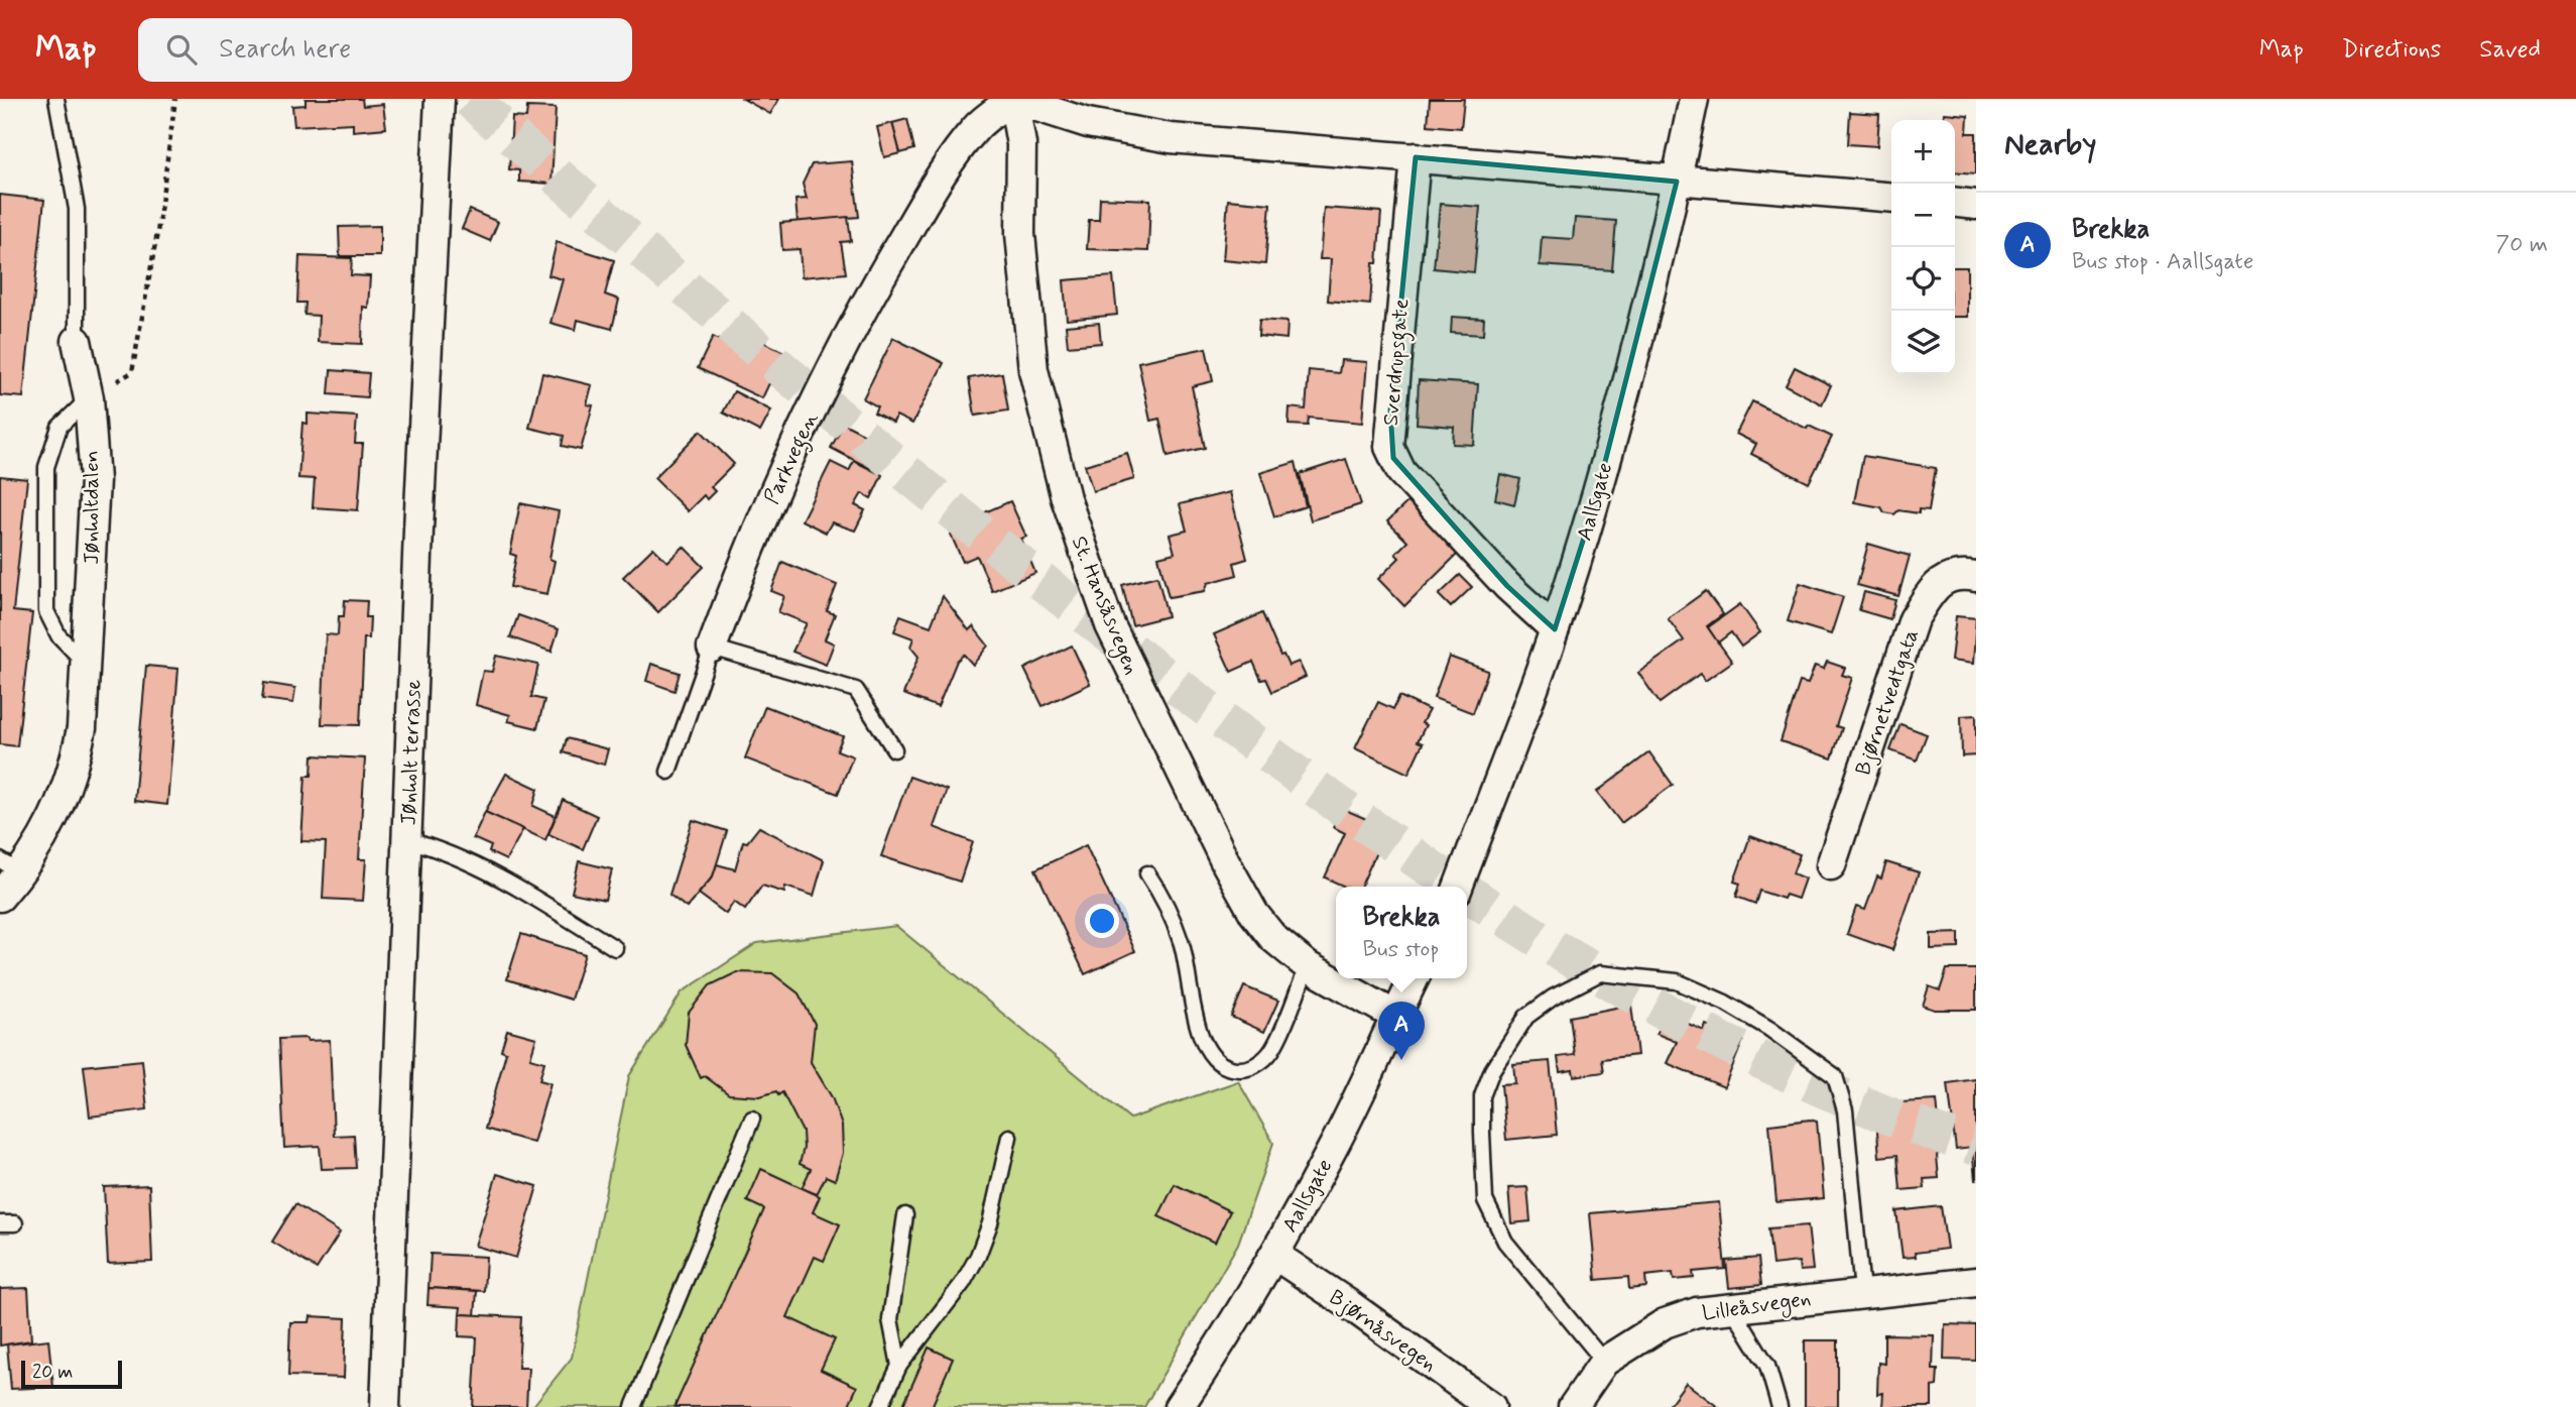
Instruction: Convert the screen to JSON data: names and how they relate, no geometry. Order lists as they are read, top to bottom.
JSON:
{
  "streets": {
    "street": [
      "Sverdrupsgate",
      "Parkvegen",
      "Aallsgate",
      "Jønholtdalen",
      "St. Hansåsvegen",
      "Bjørnetvedtgata",
      "Jønholt terrasse",
      "Lilleåsvegen",
      "Bjørnåsvegen"
    ]
  },
  "crossings": [
    ["Sverdrupsgate", "Aallsgate"],
    ["Parkvegen", "St. Hansåsvegen"],
    ["Aallsgate", "St. Hansåsvegen"],
    ["Aallsgate", "Bjørnåsvegen"]
  ],
  "scale_bar": "20 m",
  "page": {
    "header": "Map",
    "search": "Search here",
    "nav": ["Map", "Directions", "Saved"],
    "heading": "Nearby",
    "map_buttons": ["+", "−"],
    "list": [
      {
        "mark": "A",
        "name": "Brekka",
        "note": "Bus stop · Aallsgate",
        "value": "70 m"
      }
    ],
    "popup": ["Brekka", "Bus stop"],
    "pins": "A",
    "scale": "20 m"
  }
}
